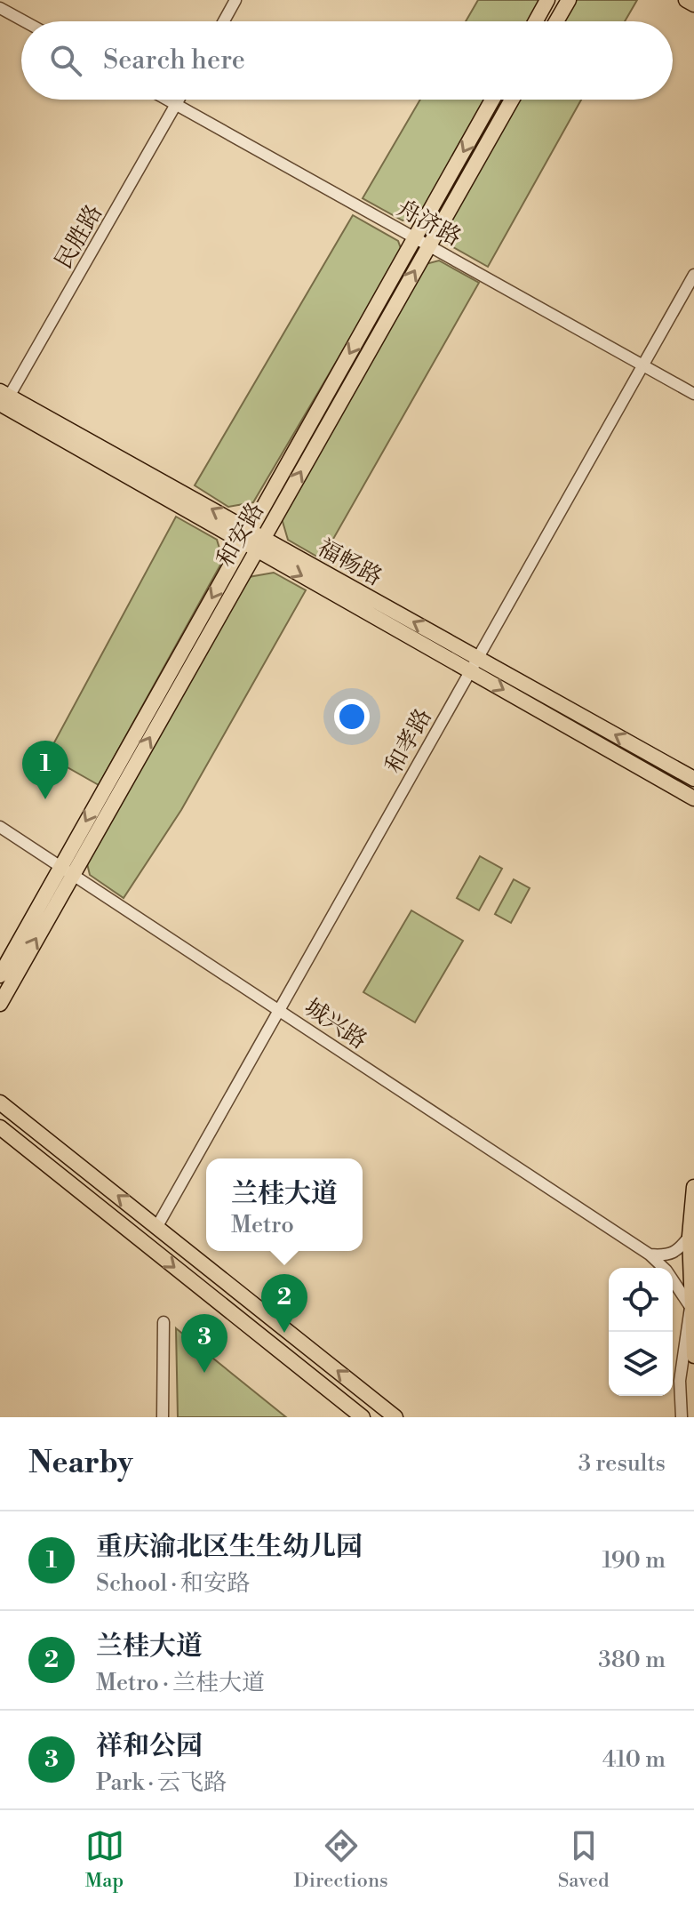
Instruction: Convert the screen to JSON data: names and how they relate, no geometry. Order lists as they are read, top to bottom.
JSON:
{
  "streets": {
    "main road": ["和安路", "福畅路"],
    "street": [
      "舟济路",
      "民胜路",
      "和孝路",
      "城兴路"
    ]
  },
  "crossings": [
    ["舟济路", "民胜路"],
    ["舟济路", "和安路"],
    ["舟济路", "和孝路"],
    ["民胜路", "福畅路"],
    ["和安路", "福畅路"],
    ["和安路", "城兴路"],
    ["福畅路", "和孝路"],
    ["和孝路", "城兴路"]
  ],
  "page": {
    "search": "Search here",
    "pins": ["1", "2", "3"],
    "popup": ["兰桂大道", "Metro"],
    "heading": ["Nearby", "3 results"],
    "list": [
      {
        "mark": "1",
        "name": "重庆渝北区生生幼儿园",
        "note": "School · 和安路",
        "value": "190 m"
      },
      {
        "mark": "2",
        "name": "兰桂大道",
        "note": "Metro · 兰桂大道",
        "value": "380 m"
      },
      {
        "mark": "3",
        "name": "祥和公园",
        "note": "Park · 云飞路",
        "value": "410 m"
      }
    ],
    "nav": ["Map", "Directions", "Saved"]
  }
}
